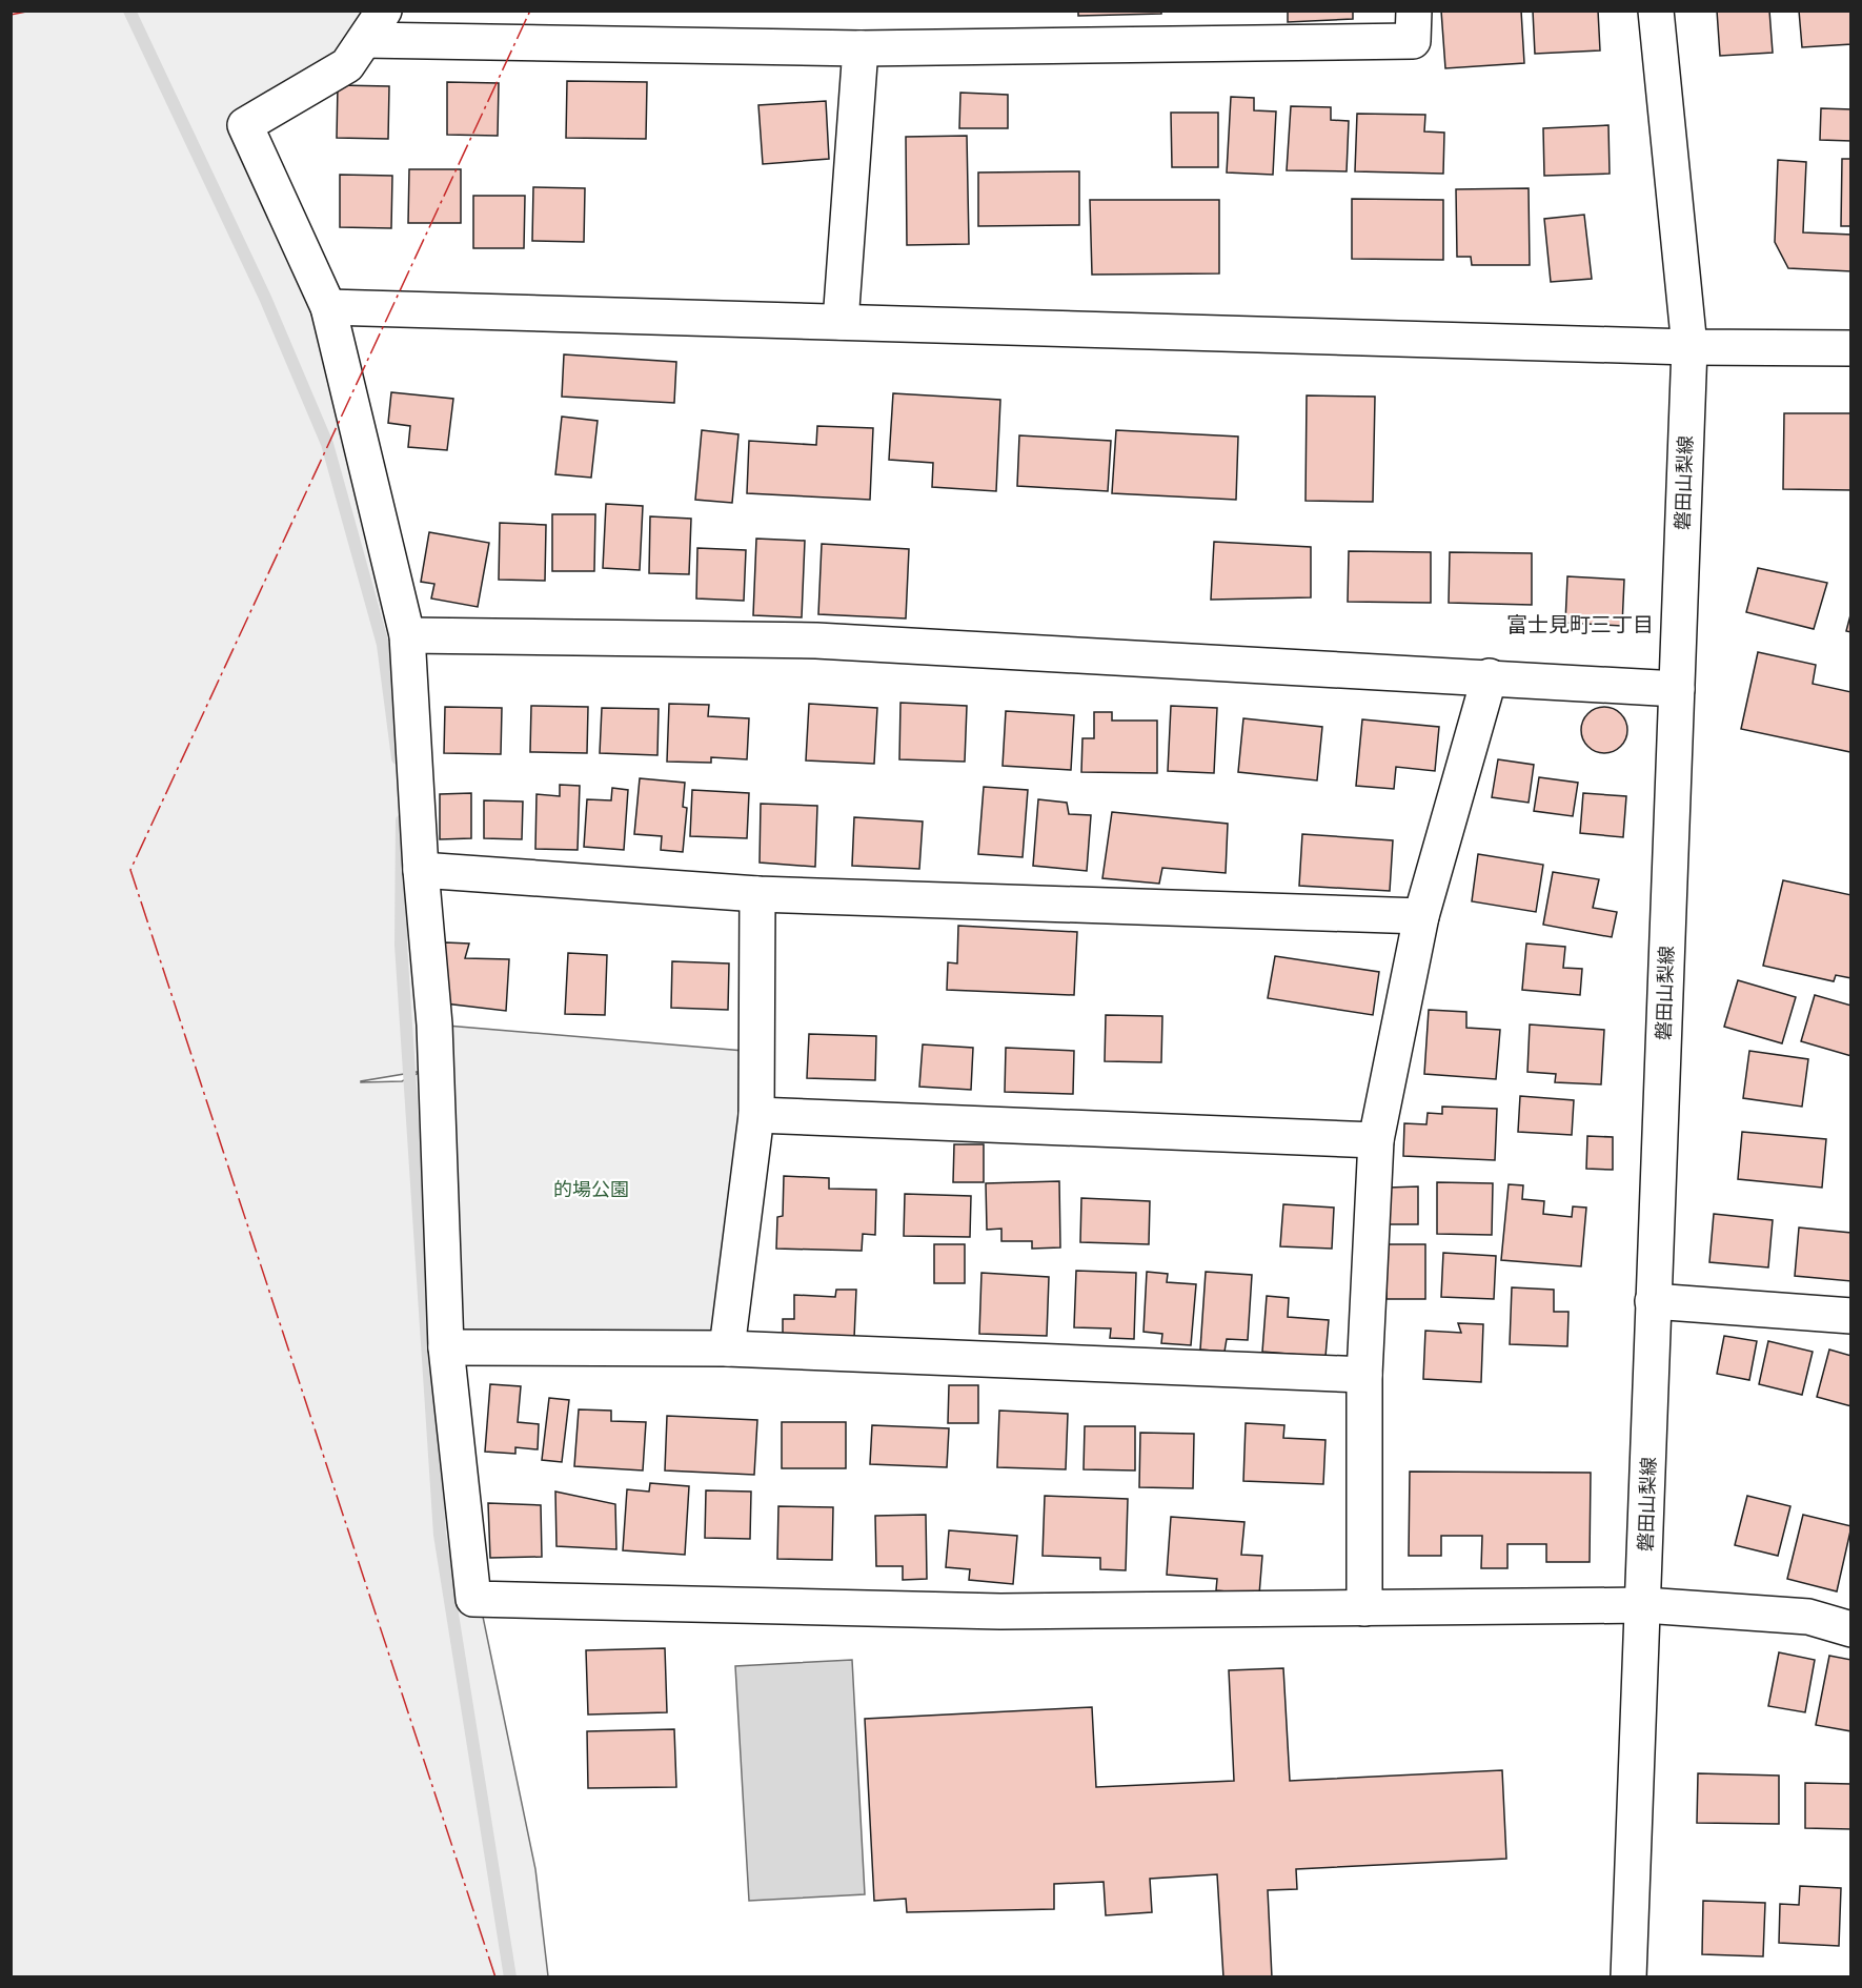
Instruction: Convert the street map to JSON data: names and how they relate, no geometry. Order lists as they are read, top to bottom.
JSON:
{
  "streets": {
    "street": ["磐田山梨線"]
  },
  "districts": ["富士見町三丁目"],
  "parks": ["的場公園"]
}
